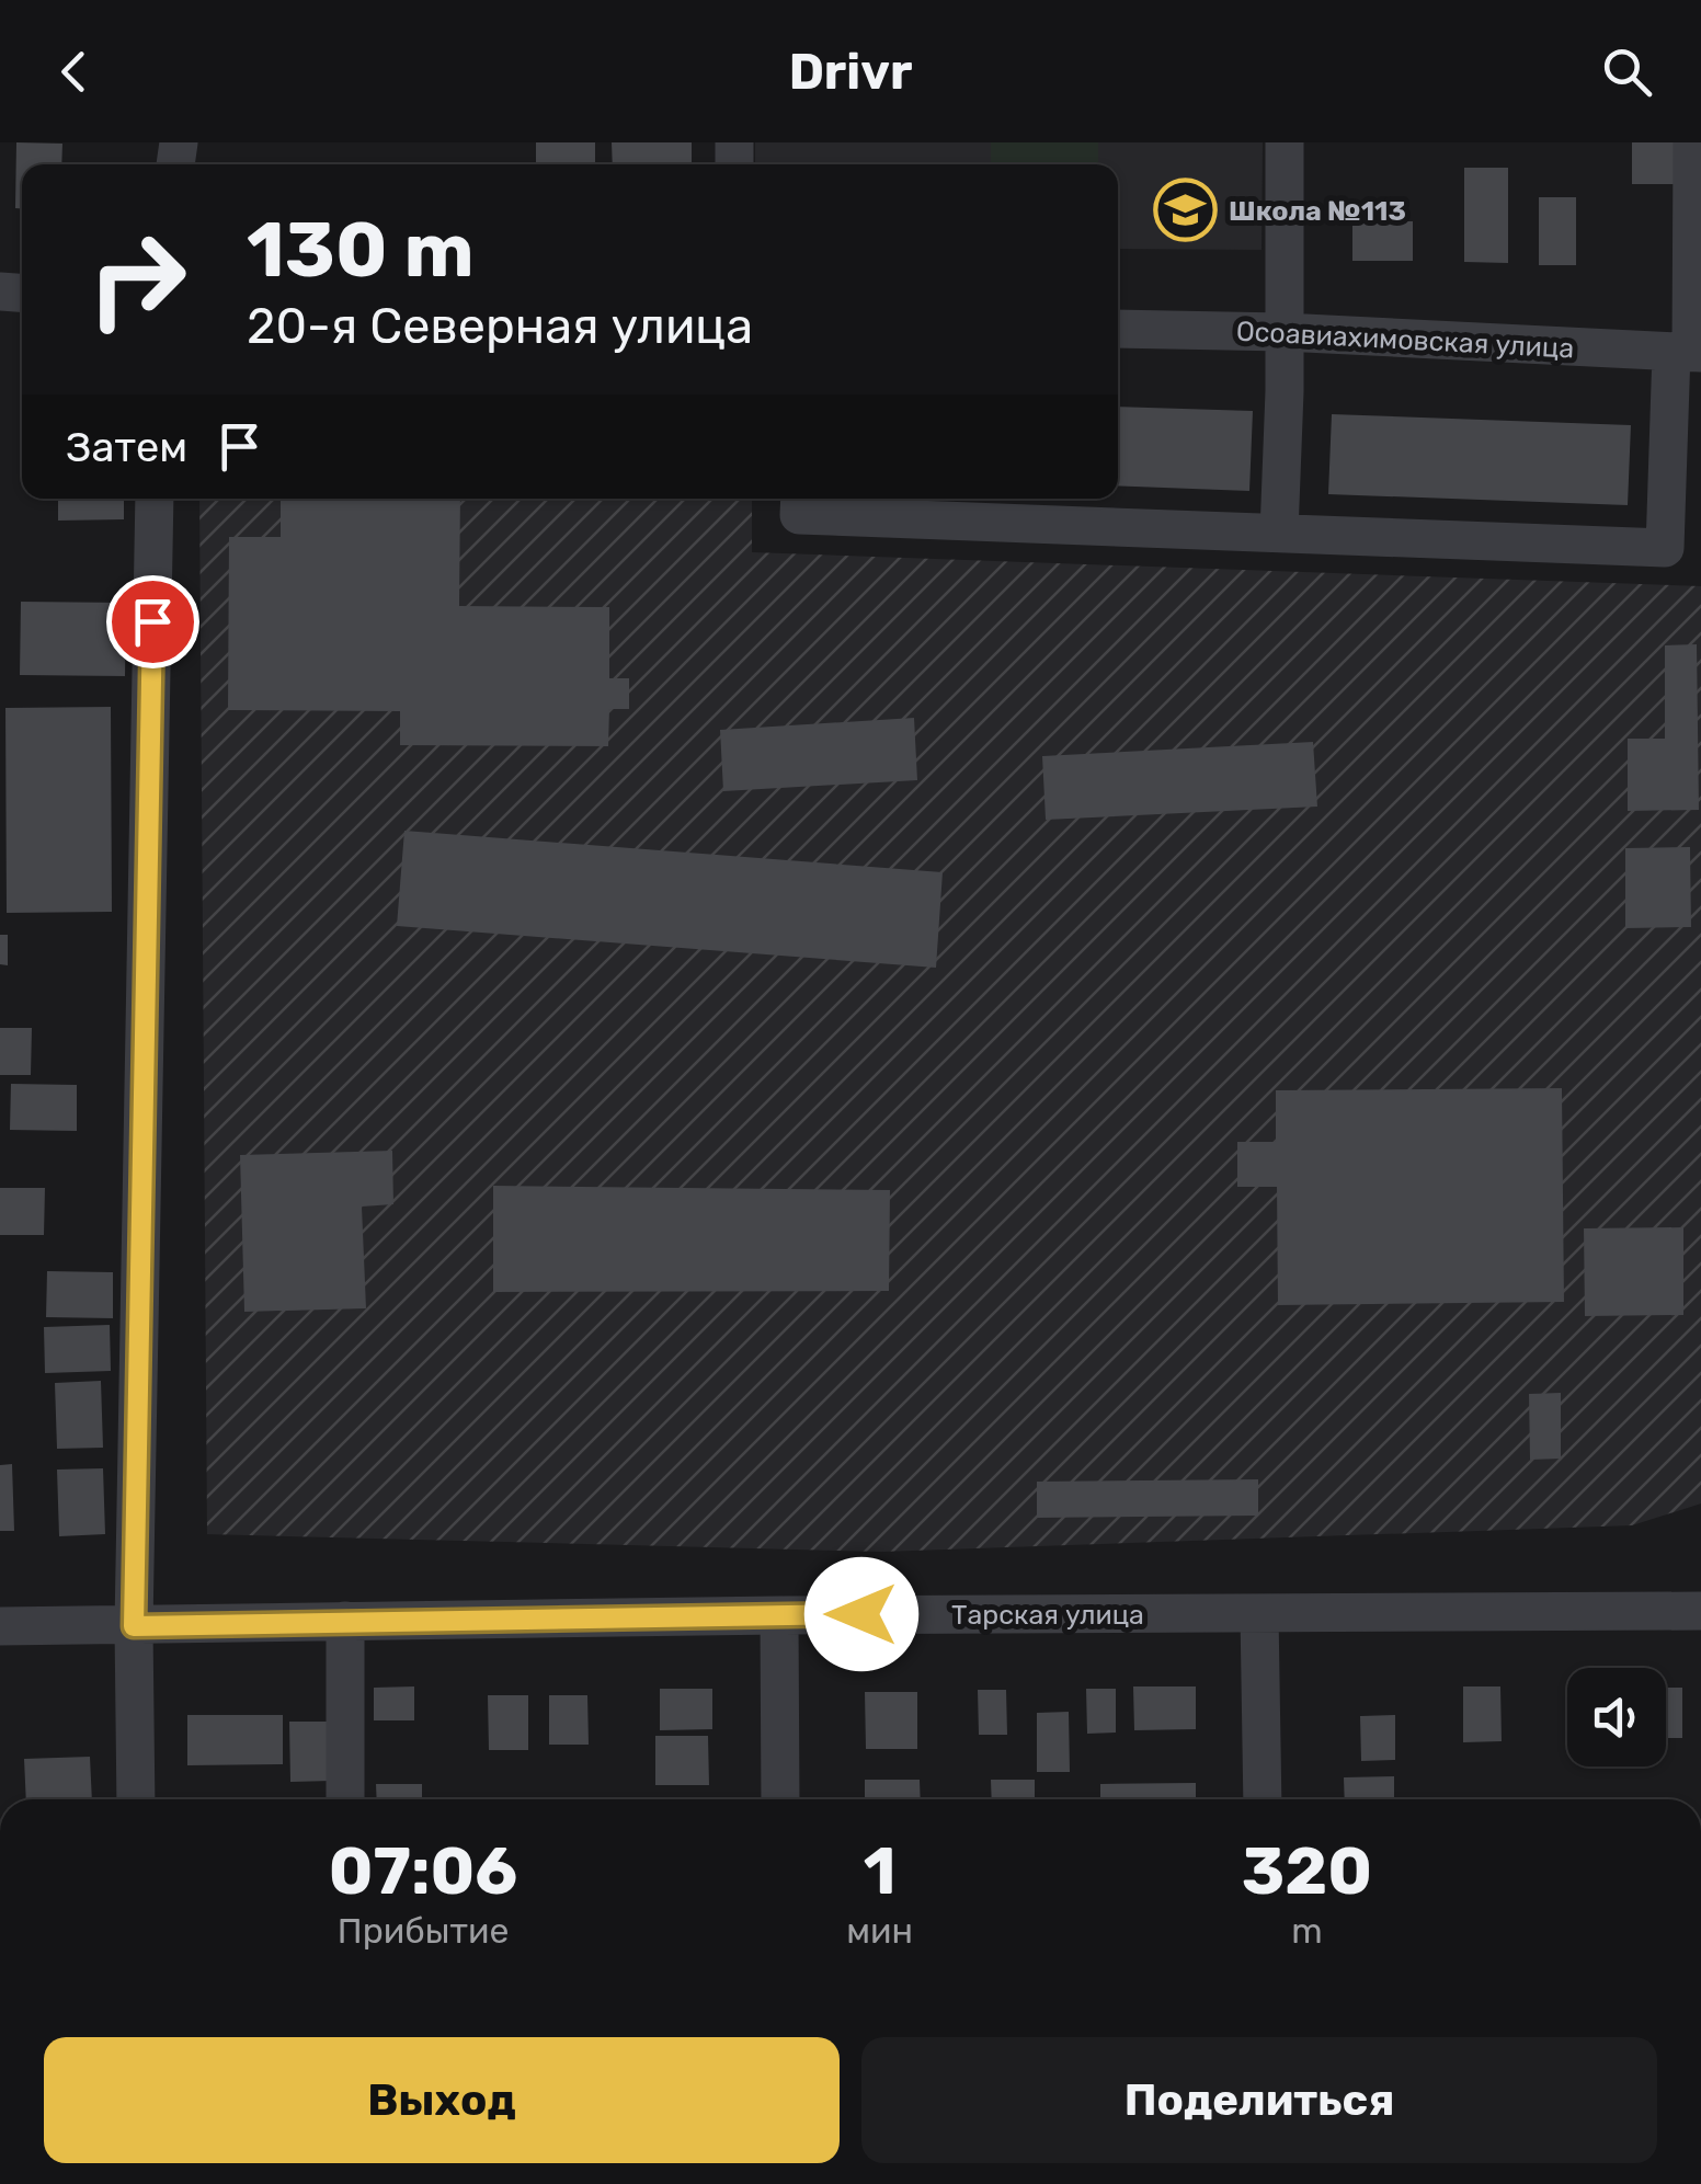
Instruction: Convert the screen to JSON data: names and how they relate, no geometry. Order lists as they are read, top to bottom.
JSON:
{
  "streets": {
    "street": ["Осоавиахимовская улица", "Тарская улица"]
  },
  "places": {
    "school or university": ["Школа №113"]
  },
  "page": {
    "header": "Drivr",
    "turn": ["130 m", "20-я Северная улица"],
    "then": "Затем",
    "eta": [
      "07:06",
      "Прибытие",
      "1",
      "мин",
      "320",
      "m"
    ],
    "buttons": ["Выход", "Поделиться"]
  }
}
